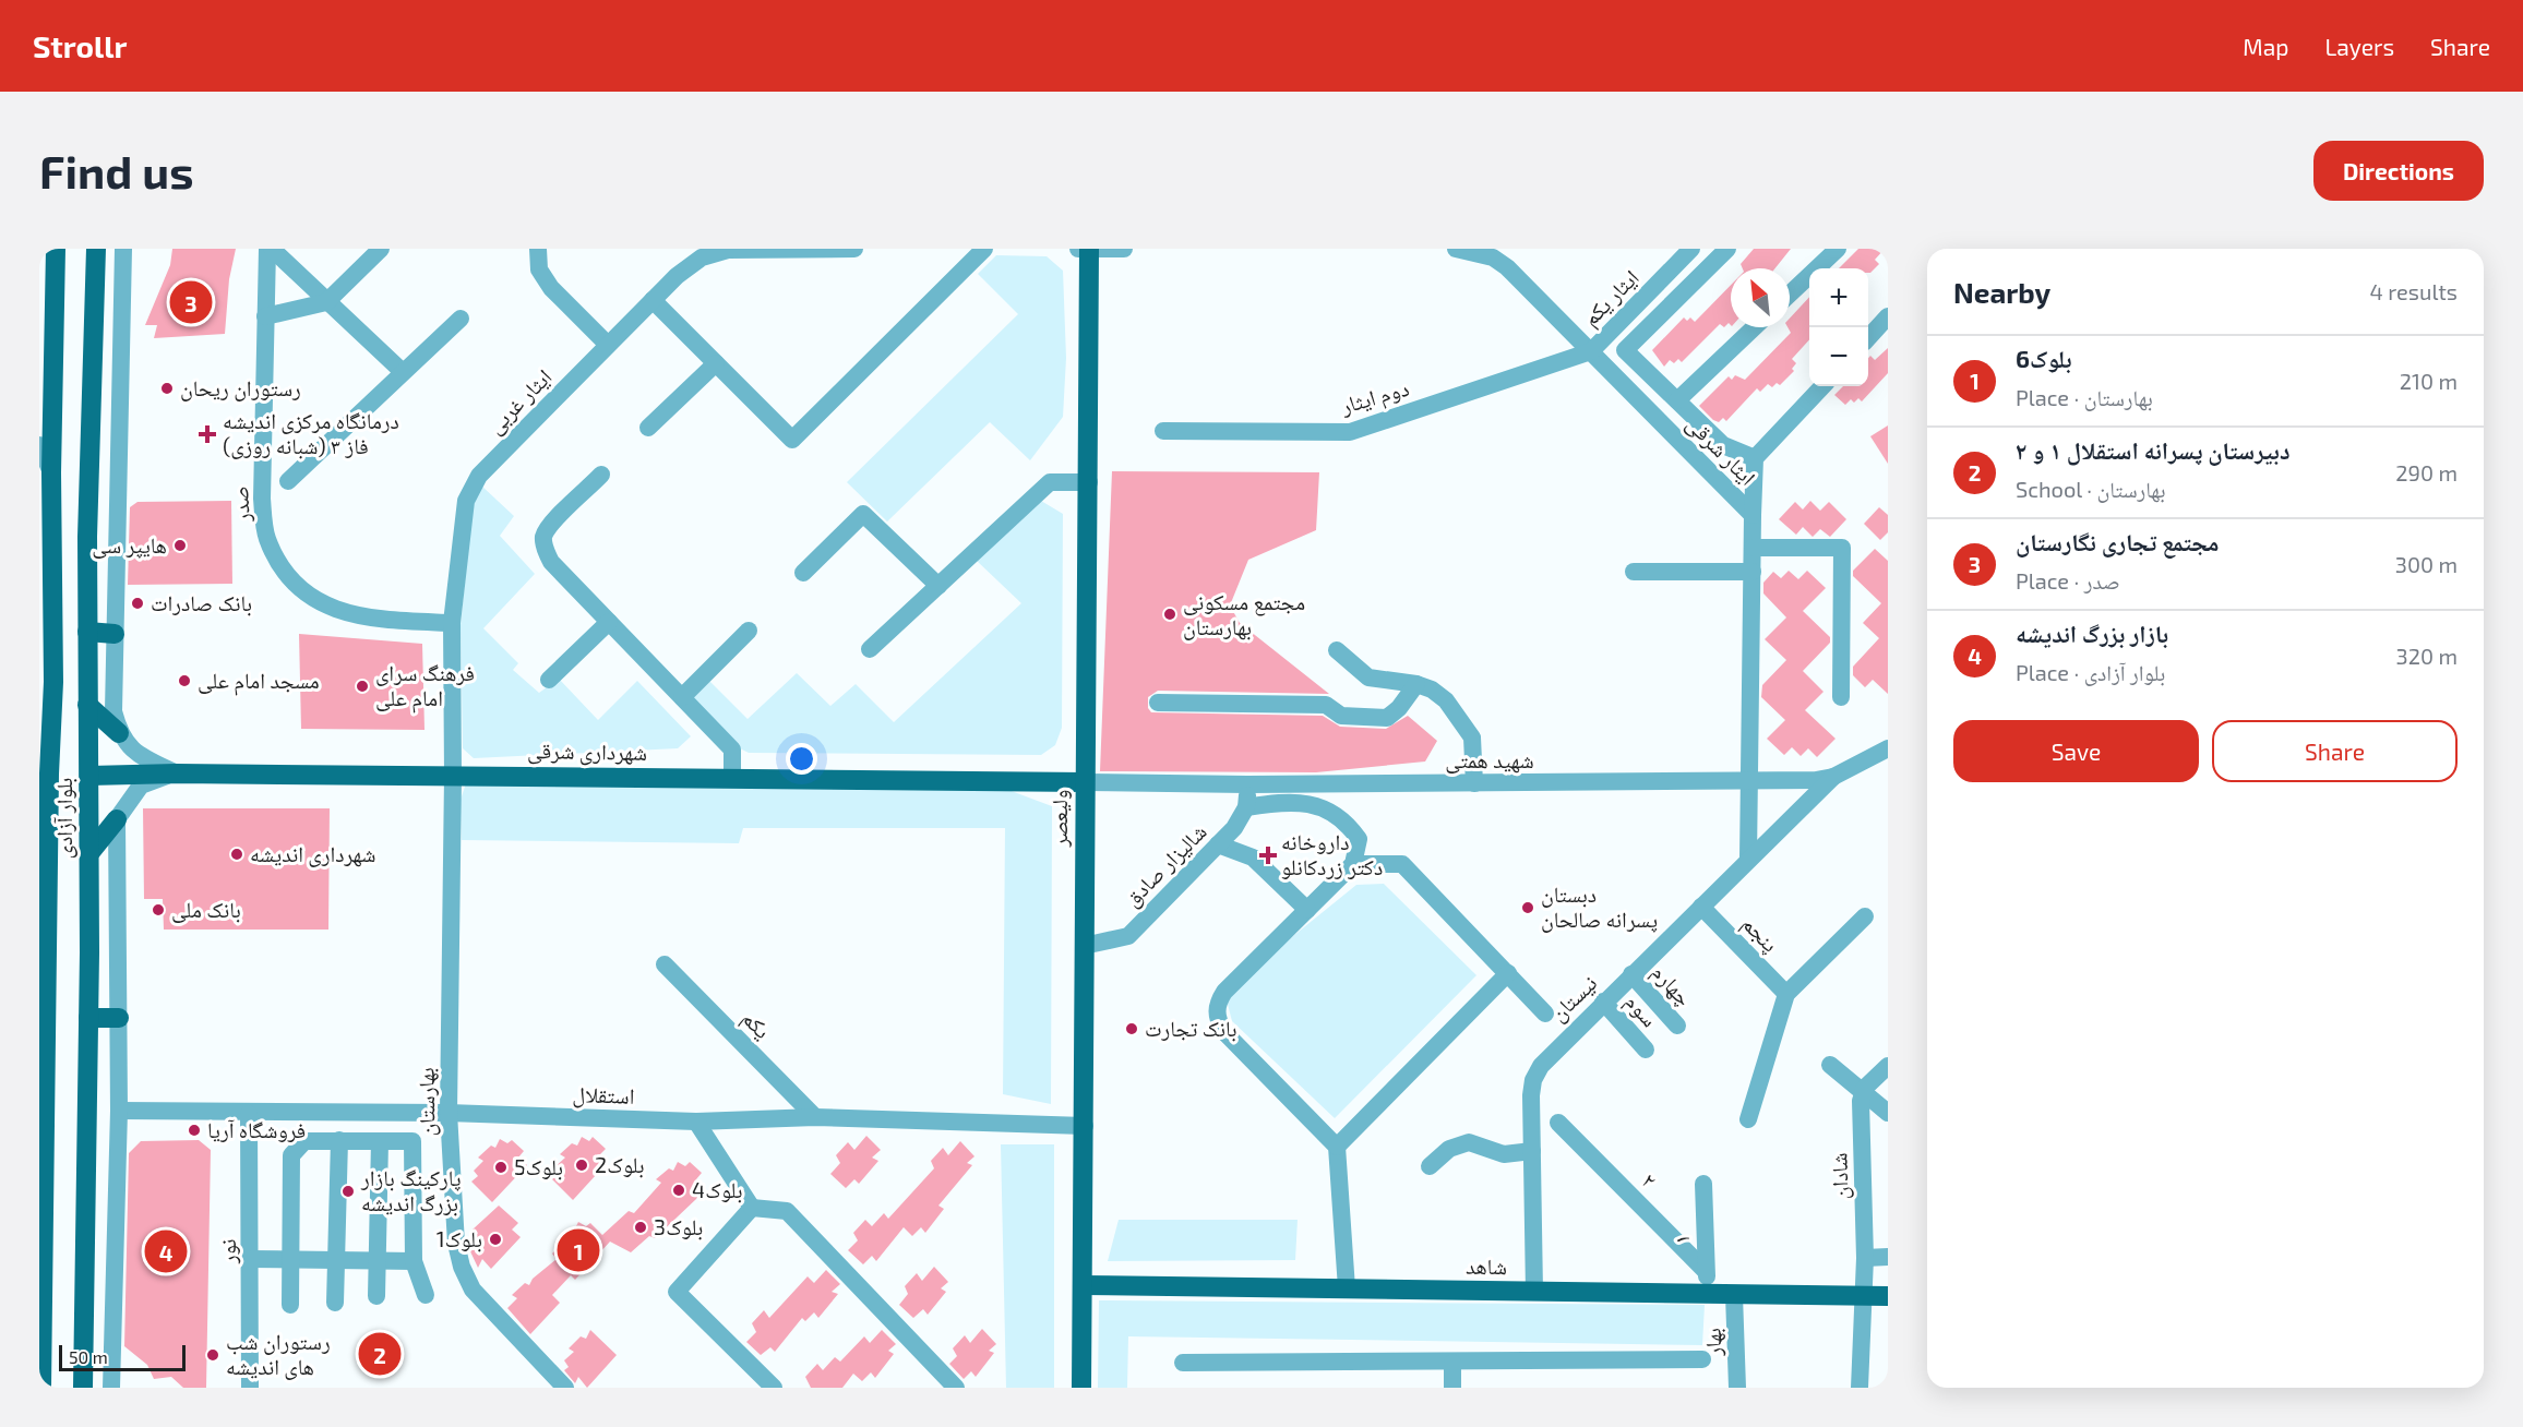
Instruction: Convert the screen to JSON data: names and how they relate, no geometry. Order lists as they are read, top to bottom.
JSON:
{
  "streets": {
    "main road": [
      "شهرداری شرقی",
      "بلوار آزادی",
      "ولیعصر",
      "شاهد"
    ],
    "street": [
      "ایثار یکم",
      "دوم ایثار",
      "ایثار غربی",
      "ایثار شرقی",
      "صدر",
      "شهید همتی",
      "شالیزار صادق",
      "پنجم",
      "چهارم",
      "نيستان",
      "سوم",
      "یکم",
      "استقلال",
      "بهارستان",
      "شادان",
      "۲",
      "۱",
      "نور",
      "بهار"
    ]
  },
  "crossings": [
    ["ایثار یکم", "دوم ایثار"],
    ["ایثار یکم", "ایثار شرقی"],
    ["دوم ایثار", "ایثار شرقی"],
    ["ایثار غربی", "صدر"],
    ["ایثار غربی", "شهرداری شرقی"],
    ["ایثار غربی", "بهارستان"],
    ["ایثار شرقی", "شهید همتی"],
    ["شهرداری شرقی", "شهید همتی"],
    ["شهرداری شرقی", "بلوار آزادی"],
    ["شهرداری شرقی", "ولیعصر"],
    ["شهرداری شرقی", "بهارستان"],
    ["شهید همتی", "ولیعصر"],
    ["شهید همتی", "نيستان"],
    ["ولیعصر", "شالیزار صادق"],
    ["ولیعصر", "استقلال"],
    ["ولیعصر", "شاهد"],
    ["پنجم", "نيستان"],
    ["چهارم", "نيستان"],
    ["نيستان", "سوم"],
    ["نيستان", "شاهد"],
    ["یکم", "استقلال"],
    ["استقلال", "بهارستان"],
    ["استقلال", "نور"],
    ["شادان", "شاهد"],
    ["۲", "۱"],
    ["۱", "شاهد"],
    ["شاهد", "بهار"]
  ],
  "places": {
    "other": [
      "رستوران ریحان",
      "هایپر سی",
      "بانک صادرات",
      "مجتمع مسکونی بهارستان",
      "مسجد امام علی",
      "فرهنگ سرای امام علی",
      "شهرداری اندیشه",
      "دبستان پسرانه صالحان",
      "بانک ملی",
      "بانک تجارت",
      "فروشگاه آریا",
      "بلوک2",
      "بلوک5",
      "بلوک4",
      "پارکینگ بازار بزرگ اندیشه",
      "بلوک3",
      "بلوک1",
      "رستوران شب های اندیشه"
    ],
    "health": ["درمانگاه مرکزی اندیشه فاز ۳ (شبانه روزی)", "داروخانه دکتر زردکانلو"]
  },
  "scale_bar": "50 m",
  "north": "top left",
  "page": {
    "header": "Strollr",
    "nav": ["Map", "Layers", "Share"],
    "buttons": [
      "Directions",
      ["Save", "Share"]
    ],
    "title": "Find us",
    "heading": ["Nearby", "4 results"],
    "map_buttons": ["+", "−"],
    "pins": [
      "3",
      "1",
      "4",
      "2"
    ],
    "list": [
      {
        "mark": "1",
        "name": "بلوک6",
        "note": "Place · بهارستان",
        "value": "210 m"
      },
      {
        "mark": "2",
        "name": "دبیرستان پسرانه استقلال ۱ و ۲",
        "note": "School · بهارستان",
        "value": "290 m"
      },
      {
        "mark": "3",
        "name": "مجتمع تجاری نگارستان",
        "note": "Place · صدر",
        "value": "300 m"
      },
      {
        "mark": "4",
        "name": "بازار بزرگ اندیشه",
        "note": "Place · بلوار آزادی",
        "value": "320 m"
      }
    ],
    "scale": "50 m"
  }
}
